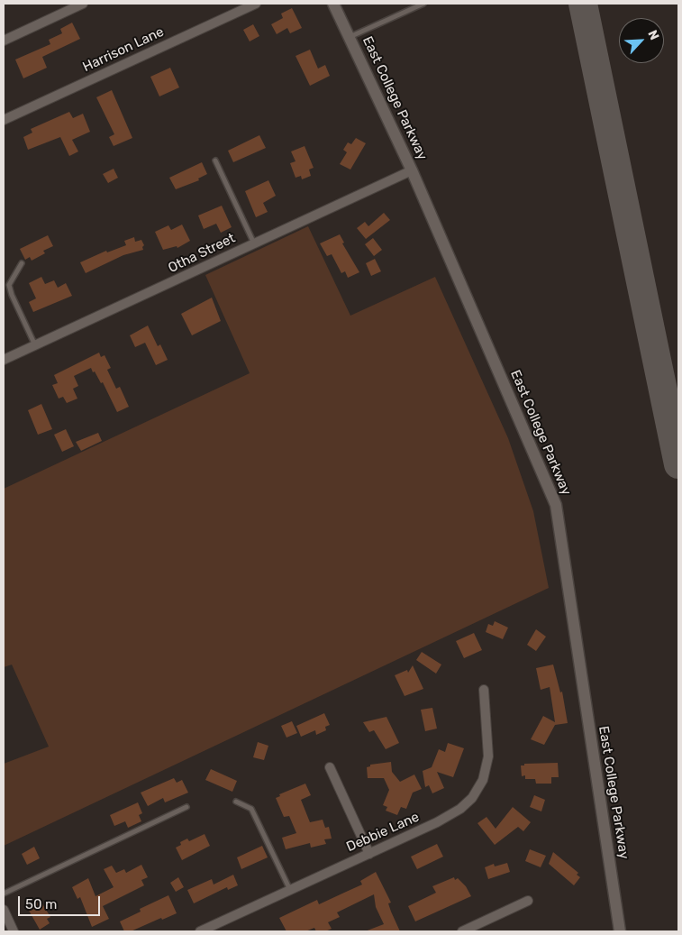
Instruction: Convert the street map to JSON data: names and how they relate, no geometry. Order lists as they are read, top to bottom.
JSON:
{
  "streets": {
    "main road": ["East College Parkway"],
    "street": ["Harrison Lane", "Otha Street", "Debbie Lane"]
  },
  "crossings": [
    ["East College Parkway", "Otha Street"]
  ],
  "scale_bar": "50 m",
  "north": "top right"
}
